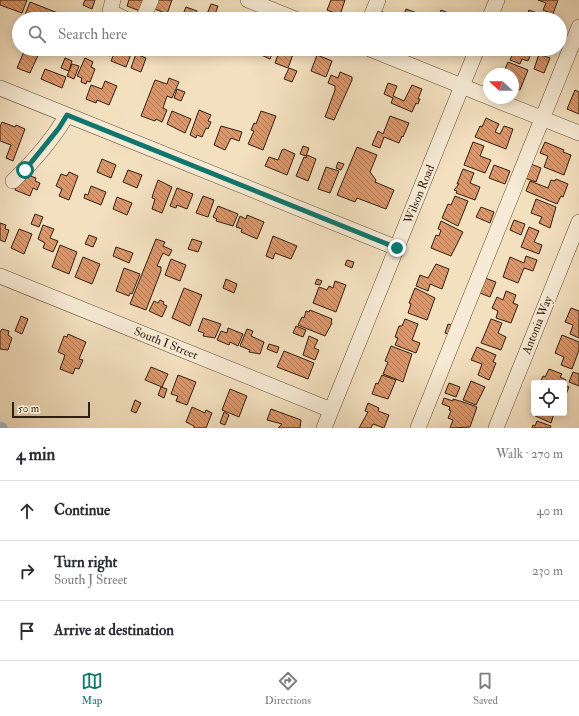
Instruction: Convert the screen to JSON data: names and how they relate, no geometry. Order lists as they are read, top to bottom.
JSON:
{
  "streets": {
    "street": ["Wilson Road", "Antonia Way", "South I Street"]
  },
  "crossings": [
    ["Wilson Road", "South I Street"]
  ],
  "scale_bar": "50 m",
  "north": "left",
  "page": {
    "search": "Search here",
    "scale": "50 m",
    "heading": ["4 min", "Walk · 270 m"],
    "list": [
      ["Continue", "40 m"],
      ["Turn right", "South J Street", "230 m"],
      "Arrive at destination"
    ],
    "nav": ["Map", "Directions", "Saved"]
  }
}
